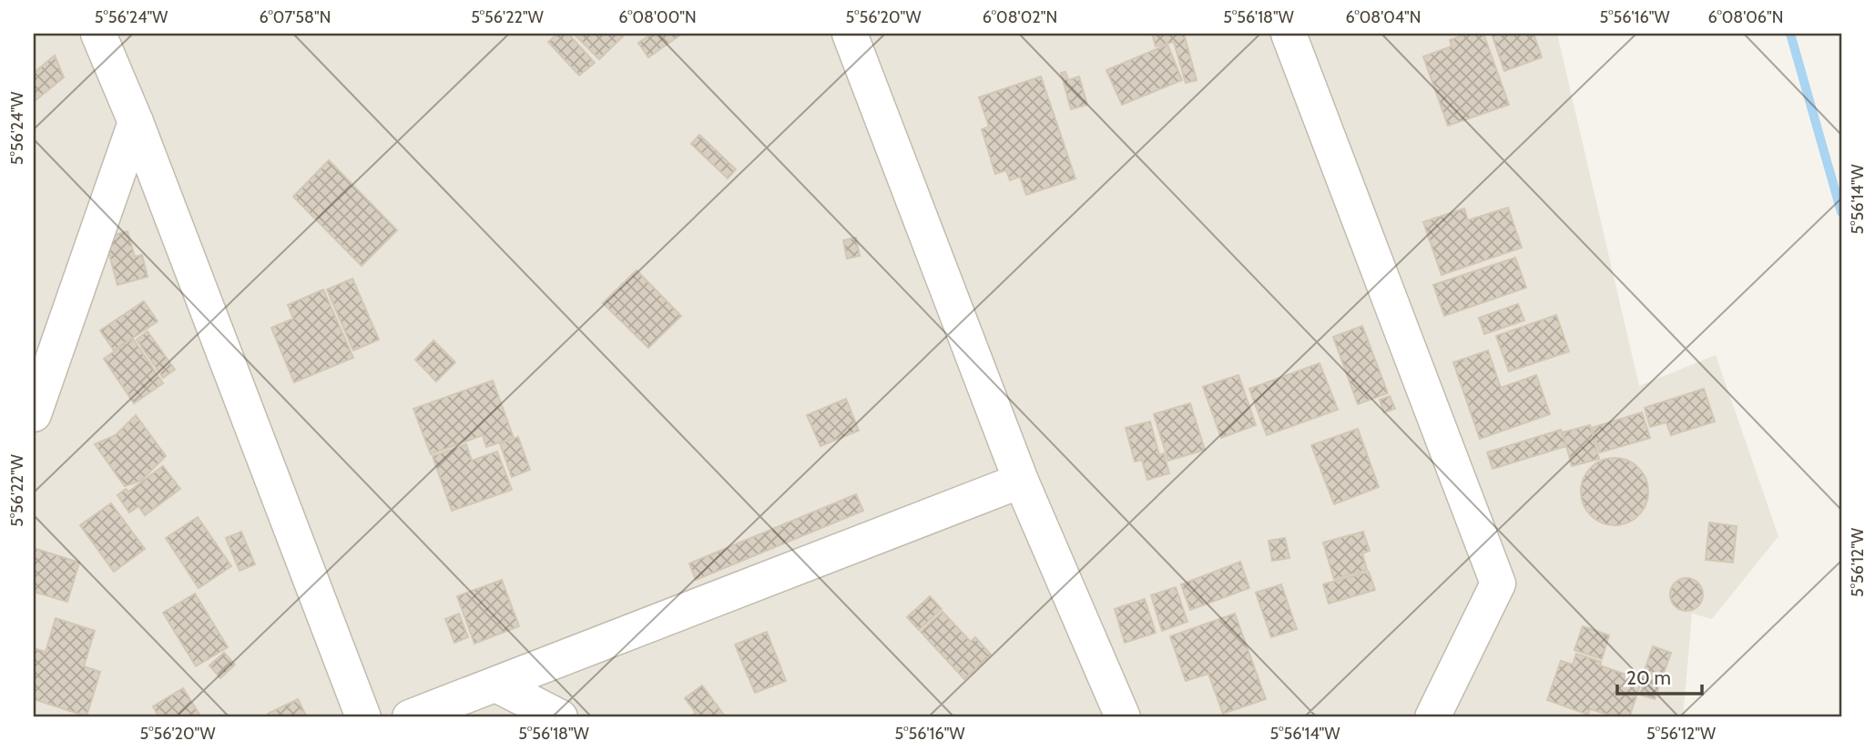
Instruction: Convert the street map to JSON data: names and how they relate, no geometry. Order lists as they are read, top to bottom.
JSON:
{
  "scale_bar": "20 m",
  "coordinates": [
    "5°56'24\"W",
    "6°07'58\"N",
    "5°56'22\"W",
    "6°08'00\"N",
    "5°56'20\"W",
    "6°08'02\"N",
    "5°56'18\"W",
    "6°08'04\"N",
    "5°56'16\"W",
    "6°08'06\"N",
    "5°56'14\"W",
    "5°56'12\"W"
  ]
}
